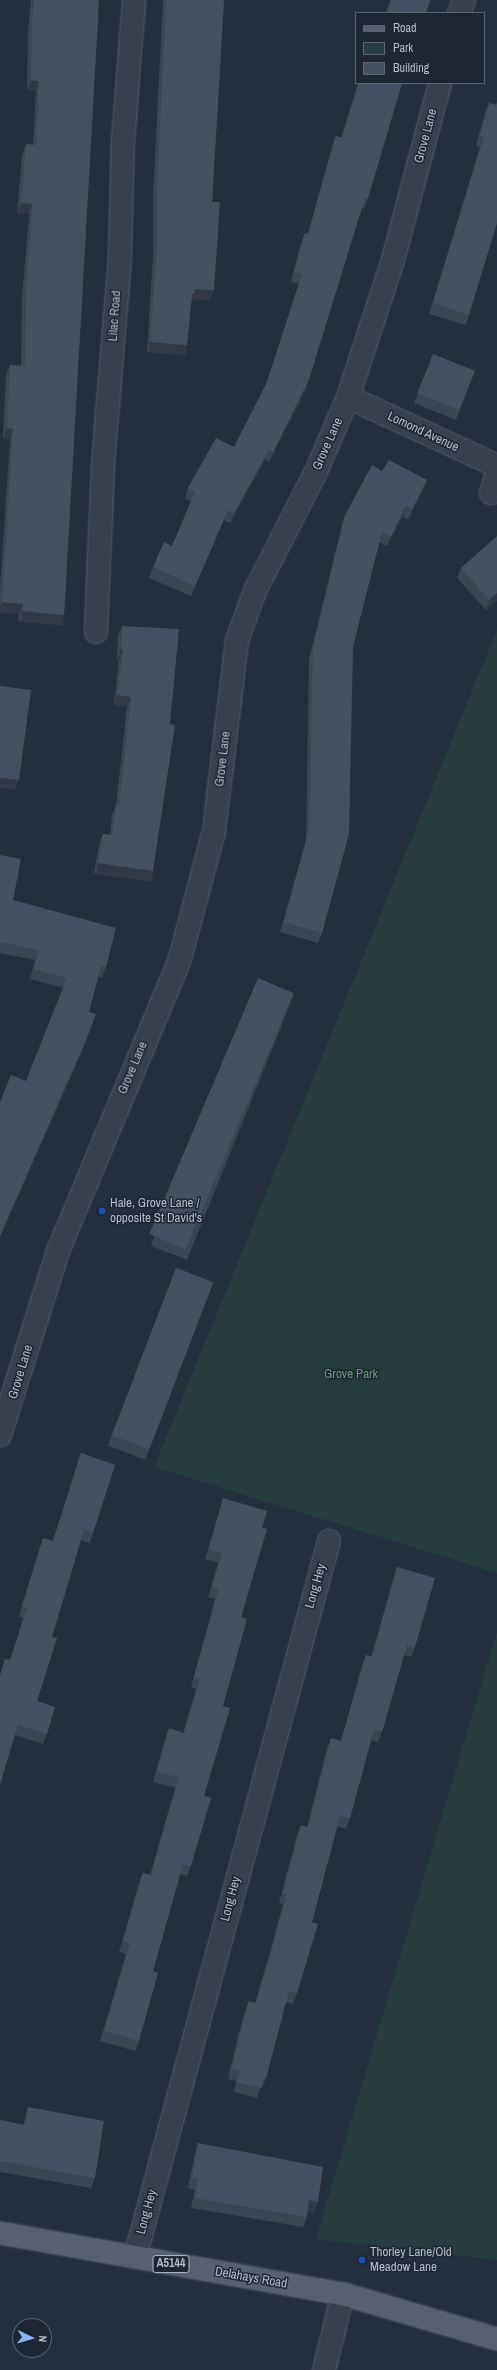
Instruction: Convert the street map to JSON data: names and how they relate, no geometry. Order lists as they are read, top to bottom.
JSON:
{
  "streets": {
    "main road": ["A5144", "Delahays Road"],
    "street": [
      "Grove Lane",
      "Lilac Road",
      "Lomond Avenue",
      "Long Hey"
    ]
  },
  "crossings": [
    ["Grove Lane", "Lomond Avenue"],
    ["Long Hey", "Delahays Road"]
  ],
  "parks": ["Grove Park"],
  "places": ["Hale, Grove Lane / opposite St David's", "Thorley Lane/Old Meadow Lane"],
  "legend": ["Road", "Park", "Building"],
  "north": "right"
}
